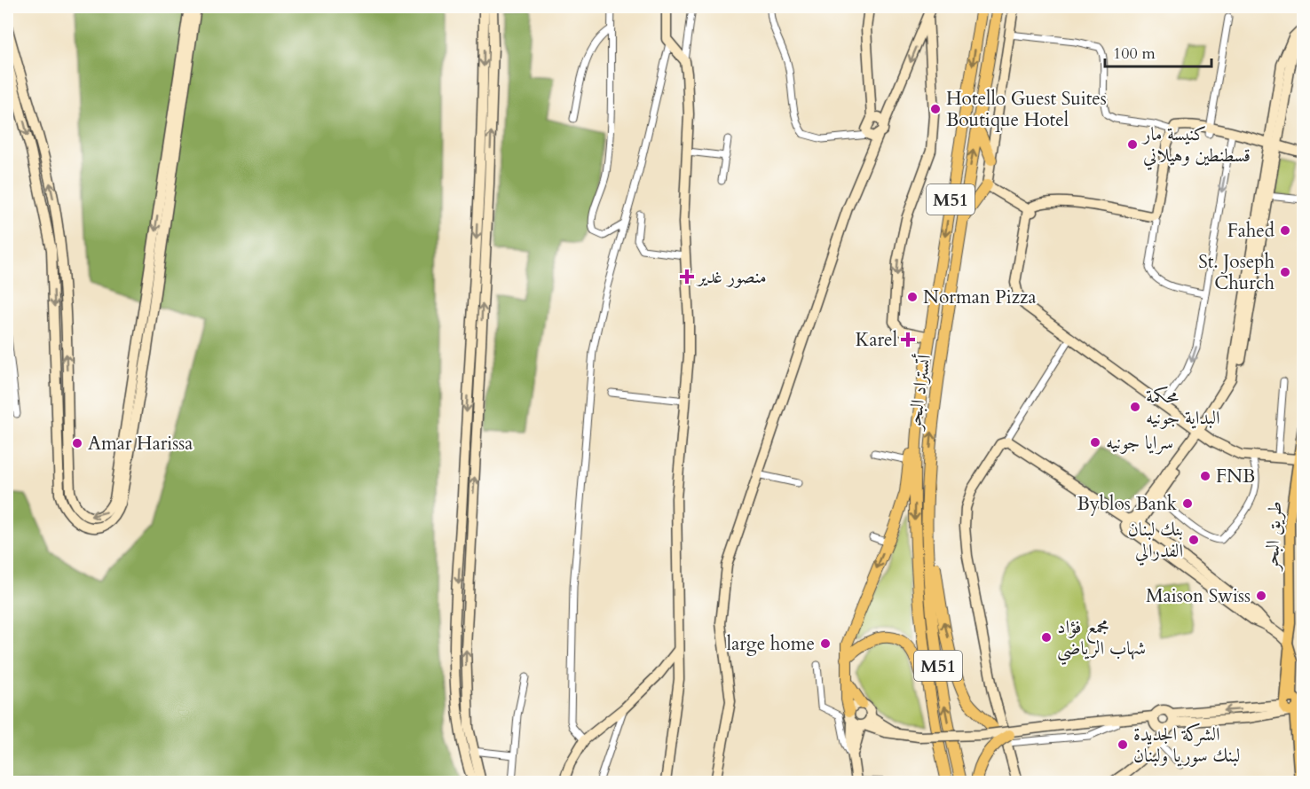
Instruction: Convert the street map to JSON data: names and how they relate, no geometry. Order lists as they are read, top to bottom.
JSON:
{
  "streets": {
    "highway": ["M51", "أتستراد البحر"],
    "main road": ["طريق البحر"]
  },
  "places": {
    "other": [
      "Hotello Guest Suites Boutique Hotel",
      "كنيسة مار قسطنطين وهيلاني",
      "Fahed",
      "St. Joseph Church",
      "Norman Pizza",
      "محكمة البداية جونيه",
      "سرايا جونيه",
      "Amar Harissa",
      "FNB",
      "Byblos Bank",
      "بنك لبنان الفدرالي",
      "Maison Swiss",
      "مجمع فؤاد شهاب الرياضي",
      "large home",
      "الشركة الجديدة لبنك سوريا ولبنان"
    ],
    "health": ["منصور غدير", "Karel"]
  },
  "scale_bar": "100 m"
}
